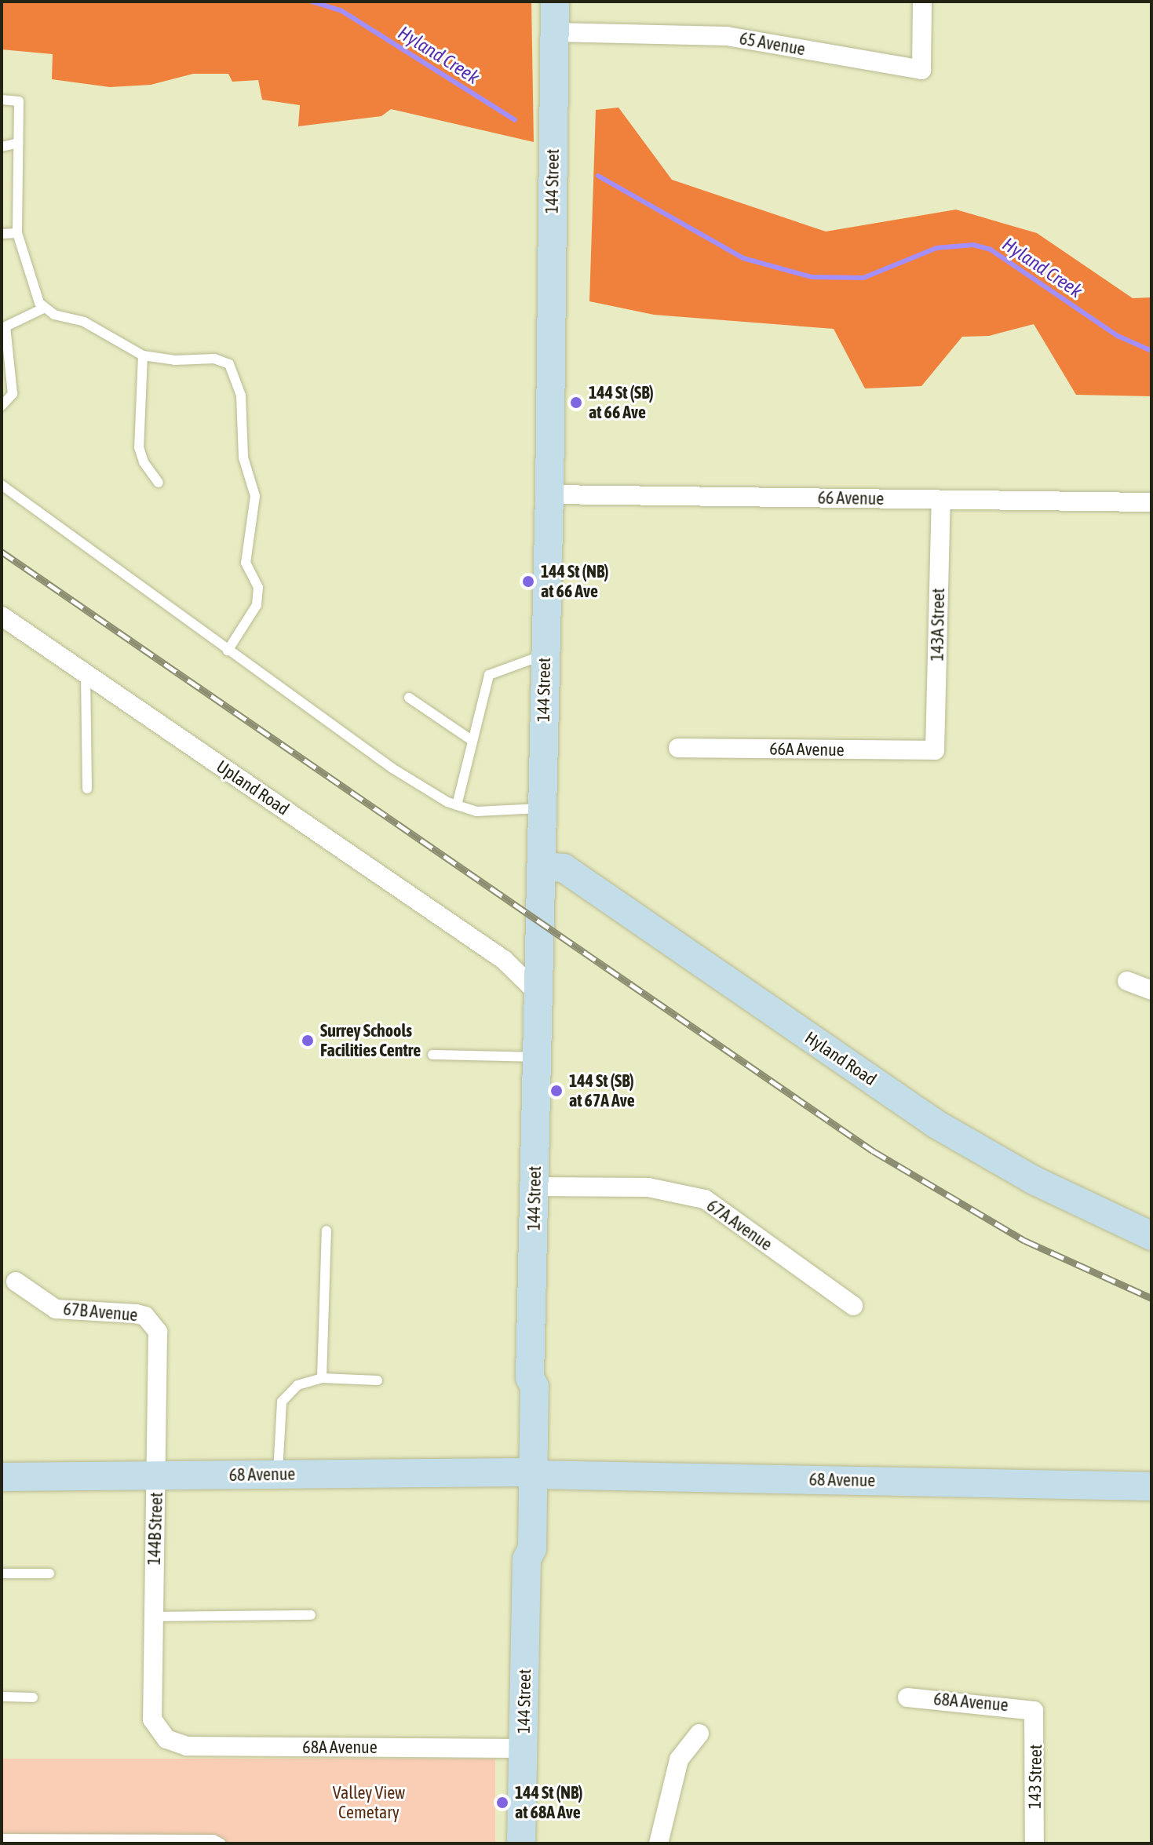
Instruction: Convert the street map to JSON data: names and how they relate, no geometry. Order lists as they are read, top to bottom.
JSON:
{
  "streets": {
    "main road": ["144 Street", "Hyland Road", "68 Avenue"],
    "street": [
      "65 Avenue",
      "66 Avenue",
      "143A Street",
      "66A Avenue",
      "Upland Road",
      "67A Avenue",
      "67B Avenue",
      "144B Street",
      "68A Avenue",
      "143 Street"
    ]
  },
  "crossings": [
    ["65 Avenue", "144 Street"],
    ["144 Street", "66 Avenue"],
    ["144 Street", "Upland Road"],
    ["144 Street", "Hyland Road"],
    ["144 Street", "67A Avenue"],
    ["144 Street", "68 Avenue"],
    ["144 Street", "68A Avenue"],
    ["66 Avenue", "143A Street"],
    ["143A Street", "66A Avenue"],
    ["67B Avenue", "144B Street"],
    ["68 Avenue", "144B Street"],
    ["144B Street", "68A Avenue"],
    ["68A Avenue", "143 Street"]
  ],
  "water": ["Hyland Creek"],
  "parks": ["Valley View Cemetary"],
  "places": [
    "144 St (SB) at 66 Ave",
    "144 St (NB) at 66 Ave",
    "Surrey Schools Facilities Centre",
    "144 St (SB) at 67A Ave",
    "144 St (NB) at 68A Ave"
  ]
}
